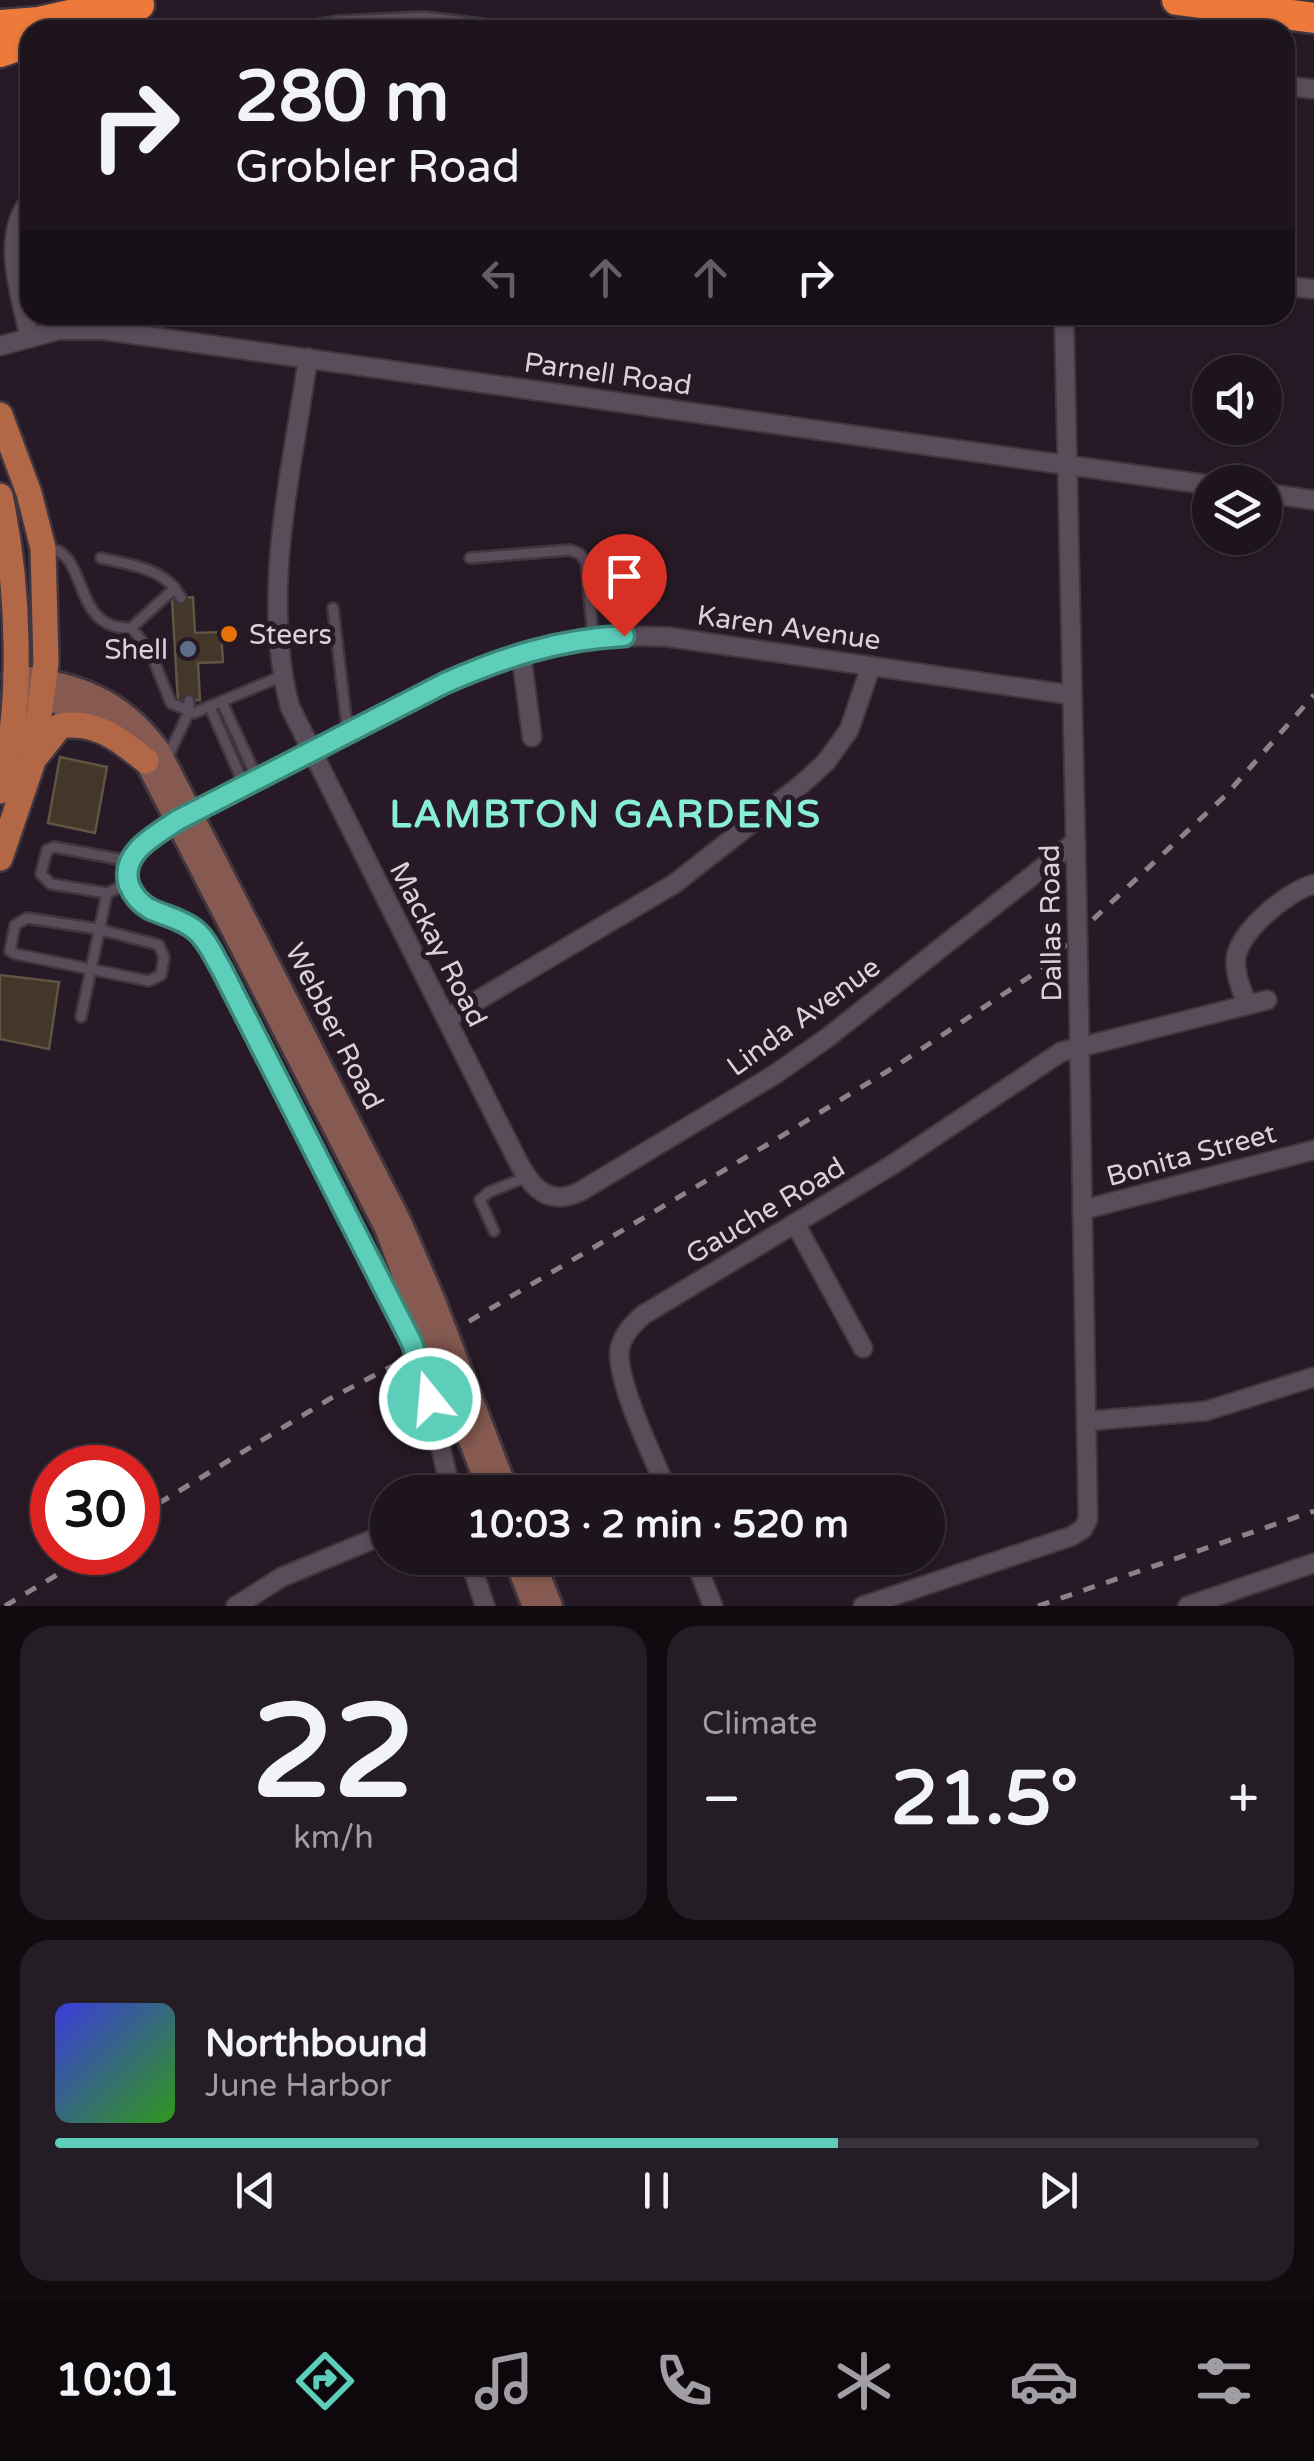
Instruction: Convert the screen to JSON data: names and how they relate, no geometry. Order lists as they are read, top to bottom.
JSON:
{
  "streets": {
    "main road": ["Webber Road"],
    "street": [
      "Parnell Road",
      "Karen Avenue",
      "Dallas Road",
      "Mackay Road",
      "Linda Avenue",
      "Bonita Street",
      "Gauche Road"
    ]
  },
  "crossings": [
    ["Parnell Road", "Dallas Road"],
    ["Parnell Road", "Mackay Road"],
    ["Karen Avenue", "Dallas Road"],
    ["Karen Avenue", "Mackay Road"],
    ["Karen Avenue", "Webber Road"],
    ["Dallas Road", "Linda Avenue"],
    ["Dallas Road", "Bonita Street"],
    ["Dallas Road", "Gauche Road"],
    ["Mackay Road", "Linda Avenue"]
  ],
  "districts": ["LAMBTON GARDENS"],
  "places": ["Steers", "Shell"],
  "page": {
    "turn": ["280 m", "Grobler Road"],
    "limit": "30",
    "trip": "10:03 · 2 min · 520 m",
    "tile": [
      ["22", "km/h"],
      "Climate"
    ],
    "heat": ["−", "21.5°", "+"],
    "song": ["Northbound", "June Harbor"],
    "tabs": "10:01"
  }
}
